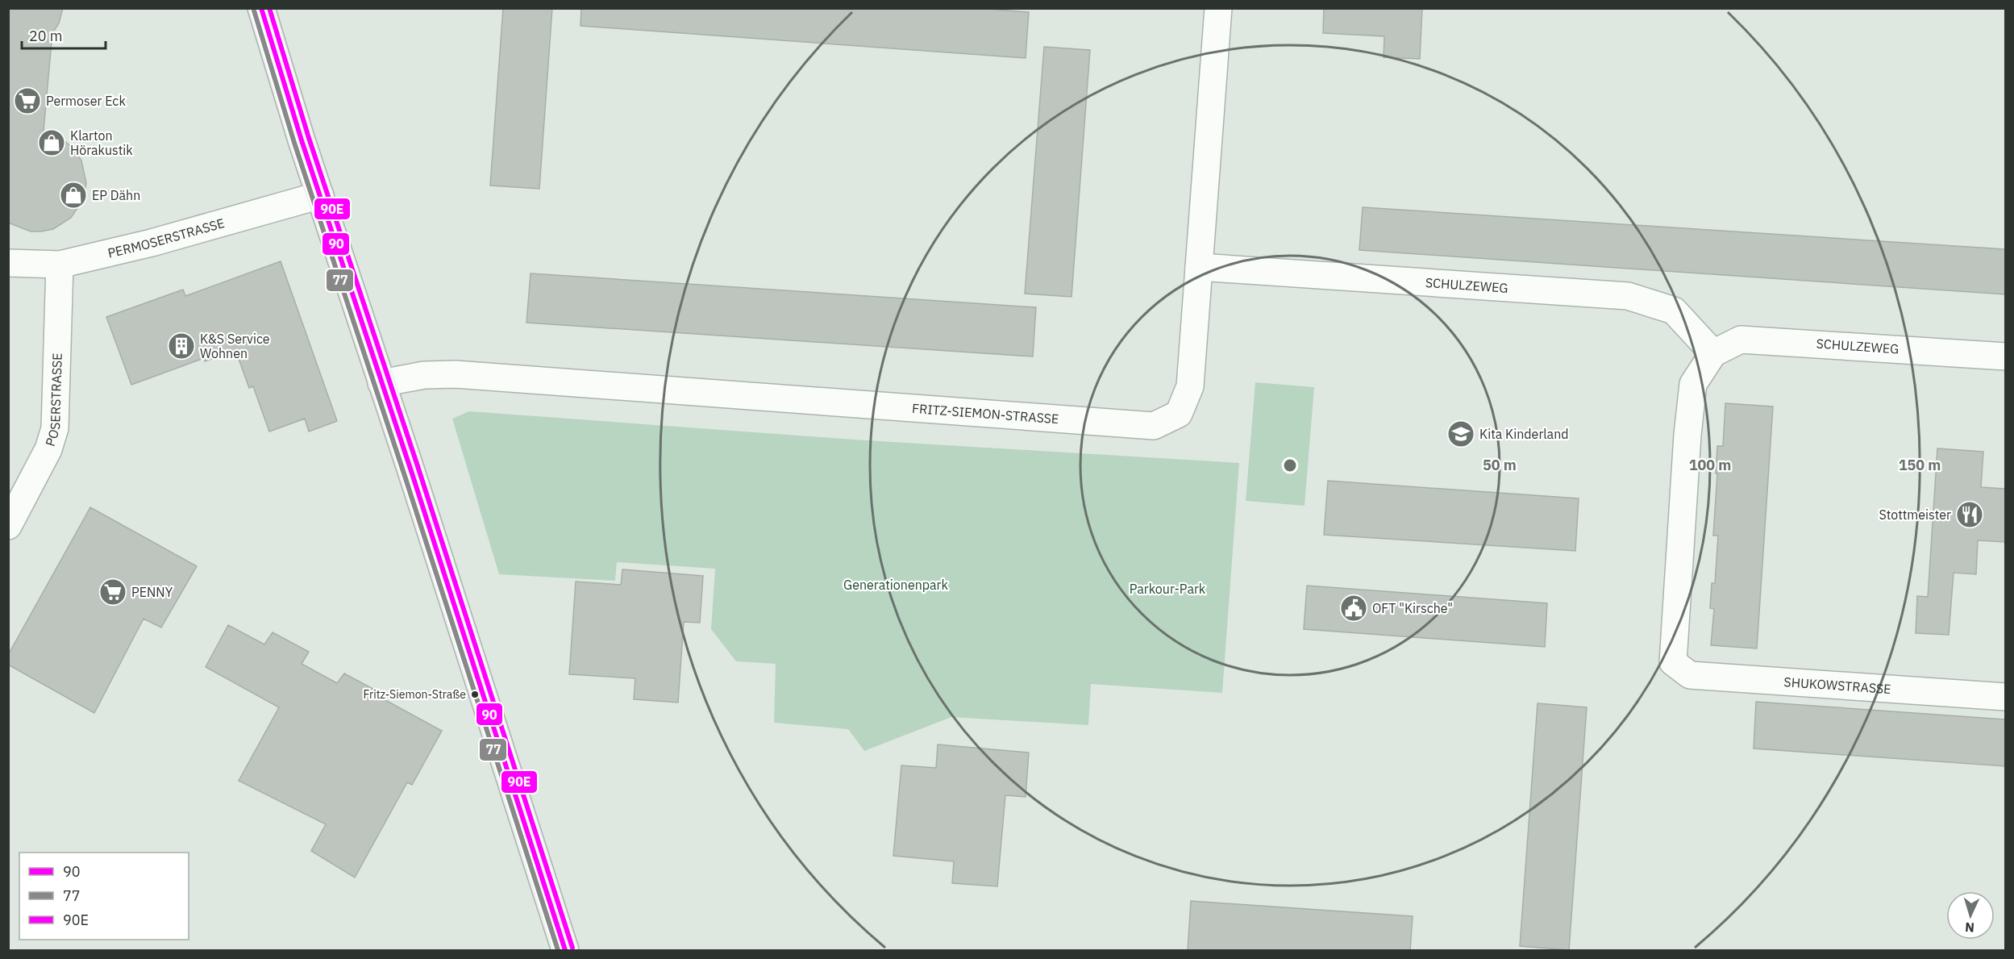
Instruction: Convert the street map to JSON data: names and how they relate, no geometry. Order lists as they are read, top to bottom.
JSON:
{
  "streets": {
    "street": [
      "PERMOSERSTRASSE",
      "SCHULZEWEG",
      "POSERSTRASSE",
      "FRITZ-SIEMON-STRASSE",
      "SHUKOWSTRASSE"
    ]
  },
  "crossings": [
    ["PERMOSERSTRASSE", "POSERSTRASSE"],
    ["SCHULZEWEG", "FRITZ-SIEMON-STRASSE"],
    ["SCHULZEWEG", "SHUKOWSTRASSE"]
  ],
  "parks": ["Generationenpark", "Parkour-Park"],
  "places": {
    "supermarket": ["Permoser Eck", "PENNY"],
    "shop": ["Klarton Hörakustik", "EP Dähn"],
    "building": ["K&S Service Wohnen"],
    "school or university": ["Kita Kinderland"],
    "restaurant": ["Stottmeister"],
    "public building": ["OFT \"Kirsche\""],
    "other": ["Fritz-Siemon-Straße"]
  },
  "lines": ["transit line 90", "transit line 90E", "transit line 77"],
  "legend": ["90", "77", "90E"],
  "scale_bar": "20 m",
  "north": "bottom",
  "rings": ["50 m", "100 m", "150 m"]
}
